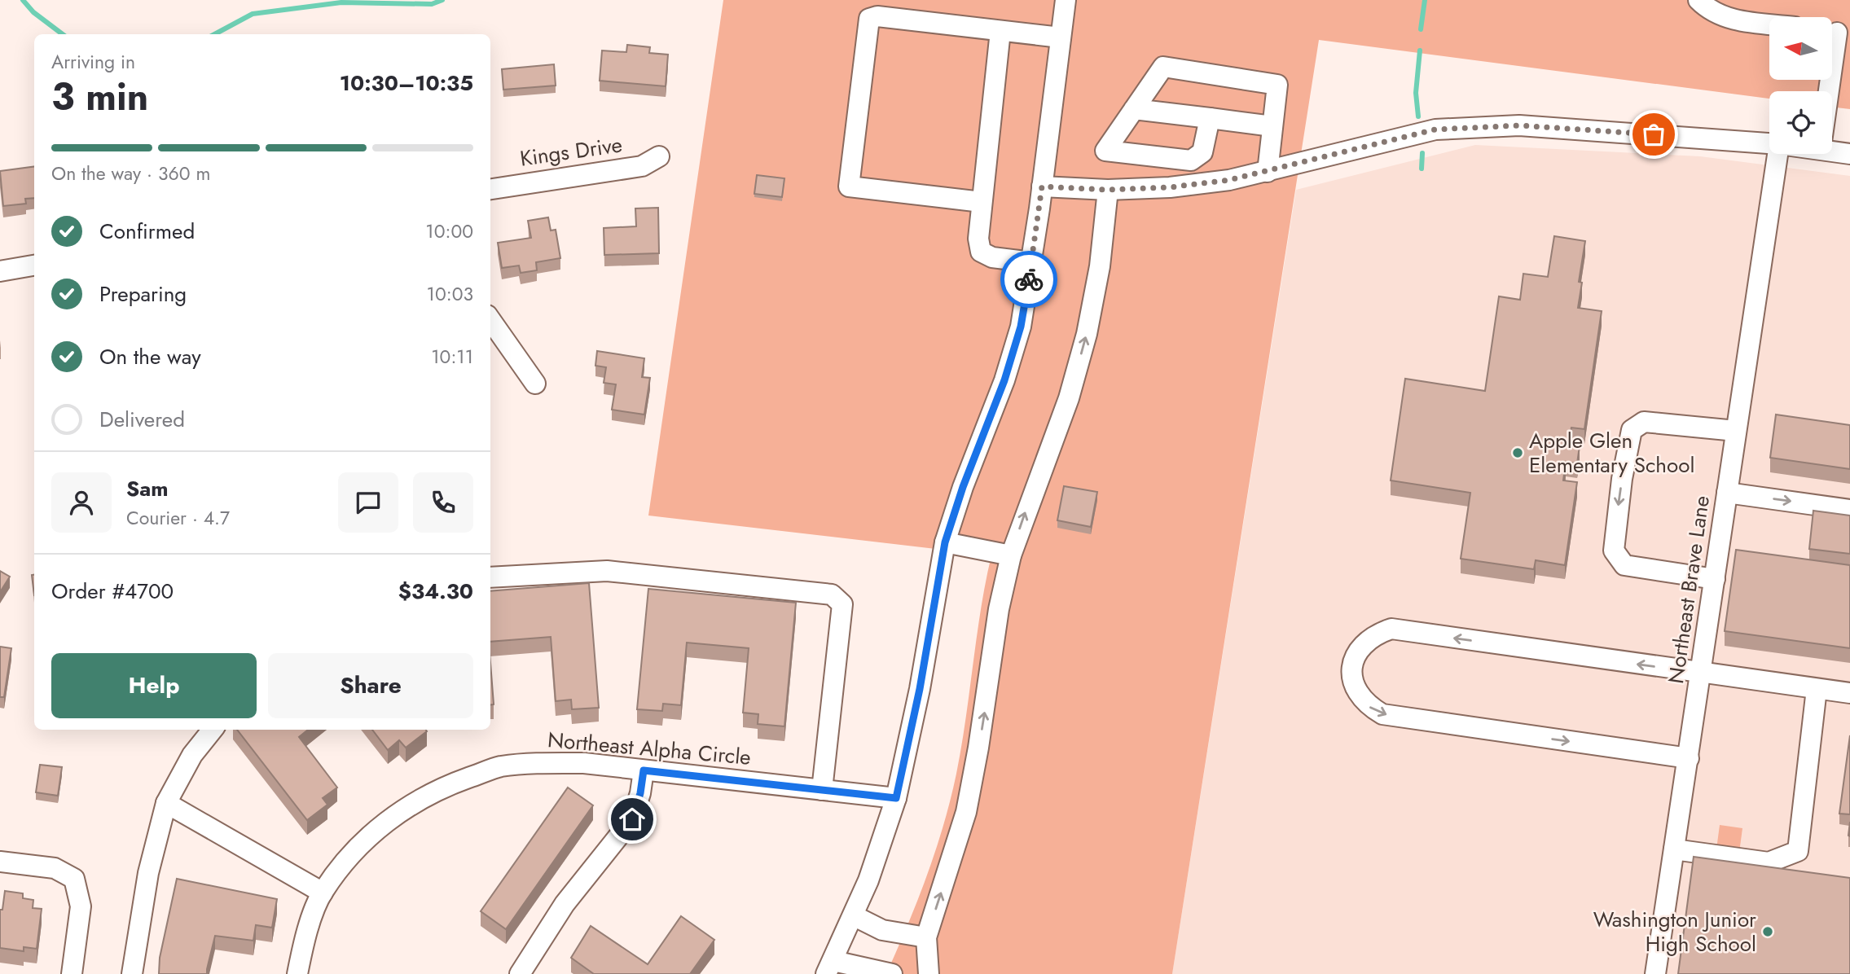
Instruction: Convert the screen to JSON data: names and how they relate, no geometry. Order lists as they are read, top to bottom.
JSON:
{
  "streets": {
    "street": ["Kings Drive", "Northeast Brave Lane", "Northeast Alpha Circle"]
  },
  "places": ["Apple Glen Elementary School", "Washington Junior High School"],
  "north": "left",
  "page": {
    "heading": ["3 min", "Arriving in", "10:30–10:35"],
    "panel": [
      "Sam",
      "Courier · 4.7",
      "Order #4700",
      "$34.30"
    ],
    "bar": "On the way · 360 m",
    "list": [
      ["Confirmed", "10:00"],
      ["Preparing", "10:03"],
      ["On the way", "10:11"],
      "Delivered"
    ],
    "buttons": ["Help", "Share"]
  }
}
